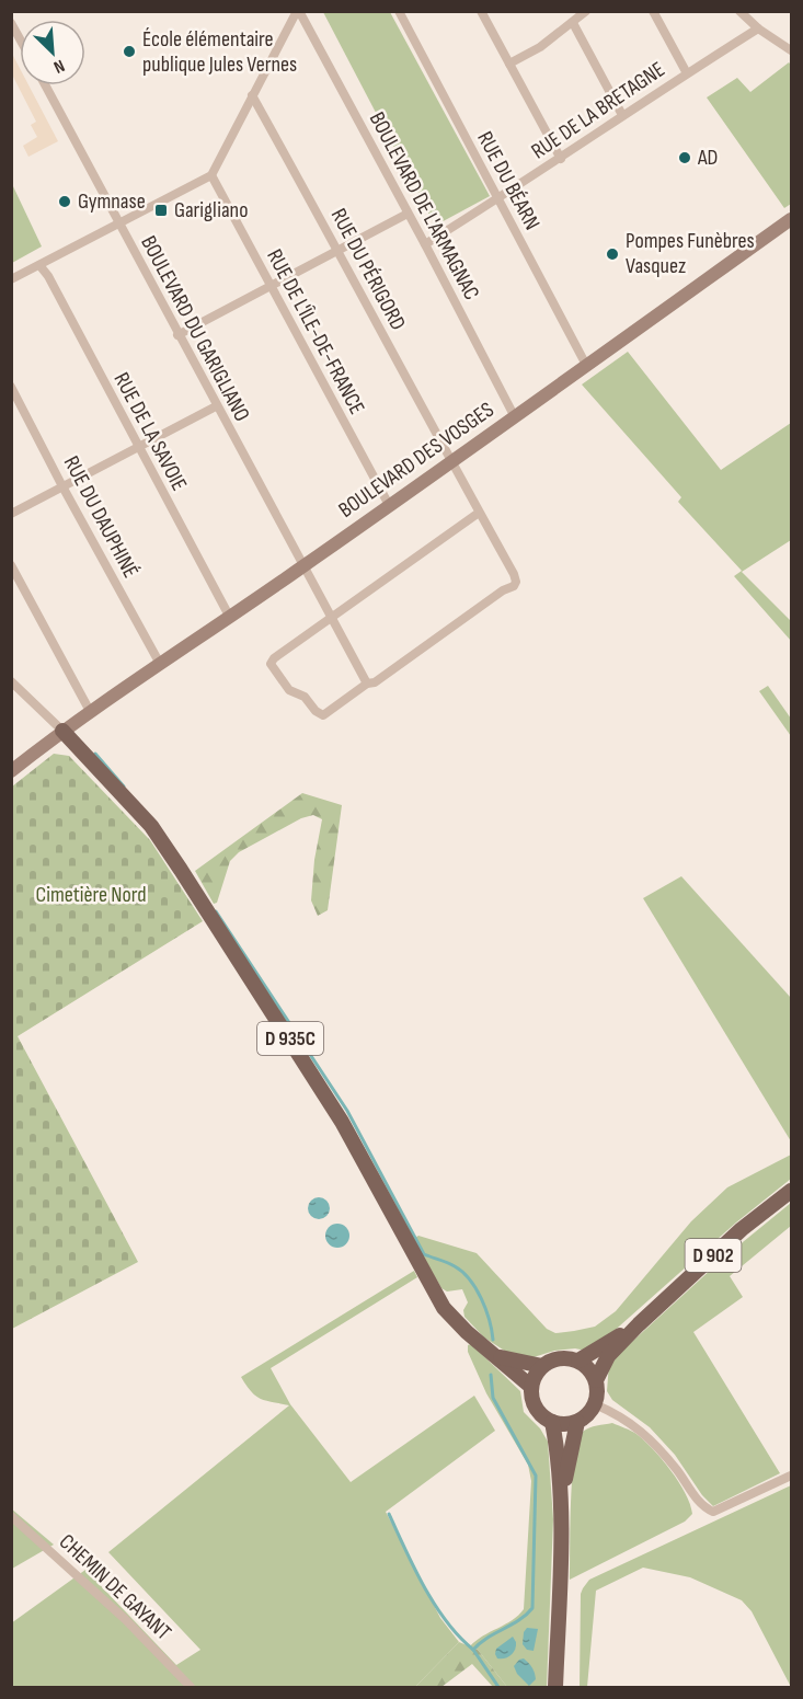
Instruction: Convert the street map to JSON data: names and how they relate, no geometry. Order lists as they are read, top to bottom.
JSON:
{
  "streets": {
    "main road": ["BOULEVARD DES VOSGES", "D 935C", "D 902"],
    "street": [
      "RUE DE LA BRETAGNE",
      "RUE DU BÉARN",
      "BOULEVARD DE L'ARMAGNAC",
      "RUE DU PÉRIGORD",
      "BOULEVARD DU GARIGLIANO",
      "RUE DE L'ÎLE-DE-FRANCE",
      "RUE DE LA SAVOIE",
      "RUE DU DAUPHINÉ",
      "CHEMIN DE GAYANT"
    ]
  },
  "crossings": [
    ["RUE DE LA BRETAGNE", "RUE DU BÉARN"],
    ["RUE DE LA BRETAGNE", "BOULEVARD DE L'ARMAGNAC"],
    ["RUE DU BÉARN", "BOULEVARD DES VOSGES"],
    ["BOULEVARD DE L'ARMAGNAC", "BOULEVARD DES VOSGES"],
    ["RUE DU PÉRIGORD", "BOULEVARD DU GARIGLIANO"],
    ["RUE DU PÉRIGORD", "BOULEVARD DES VOSGES"],
    ["BOULEVARD DU GARIGLIANO", "BOULEVARD DES VOSGES"],
    ["RUE DE L'ÎLE-DE-FRANCE", "BOULEVARD DES VOSGES"],
    ["RUE DE LA SAVOIE", "BOULEVARD DES VOSGES"],
    ["BOULEVARD DES VOSGES", "RUE DU DAUPHINÉ"],
    ["BOULEVARD DES VOSGES", "D 935C"],
    ["D 935C", "D 902"]
  ],
  "parks": ["Cimetière Nord"],
  "places": {
    "other": [
      "École élémentaire publique Jules Vernes",
      "AD",
      "Gymnase",
      "Pompes Funèbres Vasquez"
    ],
    "transit": ["Garigliano"]
  },
  "north": "bottom right"
}
